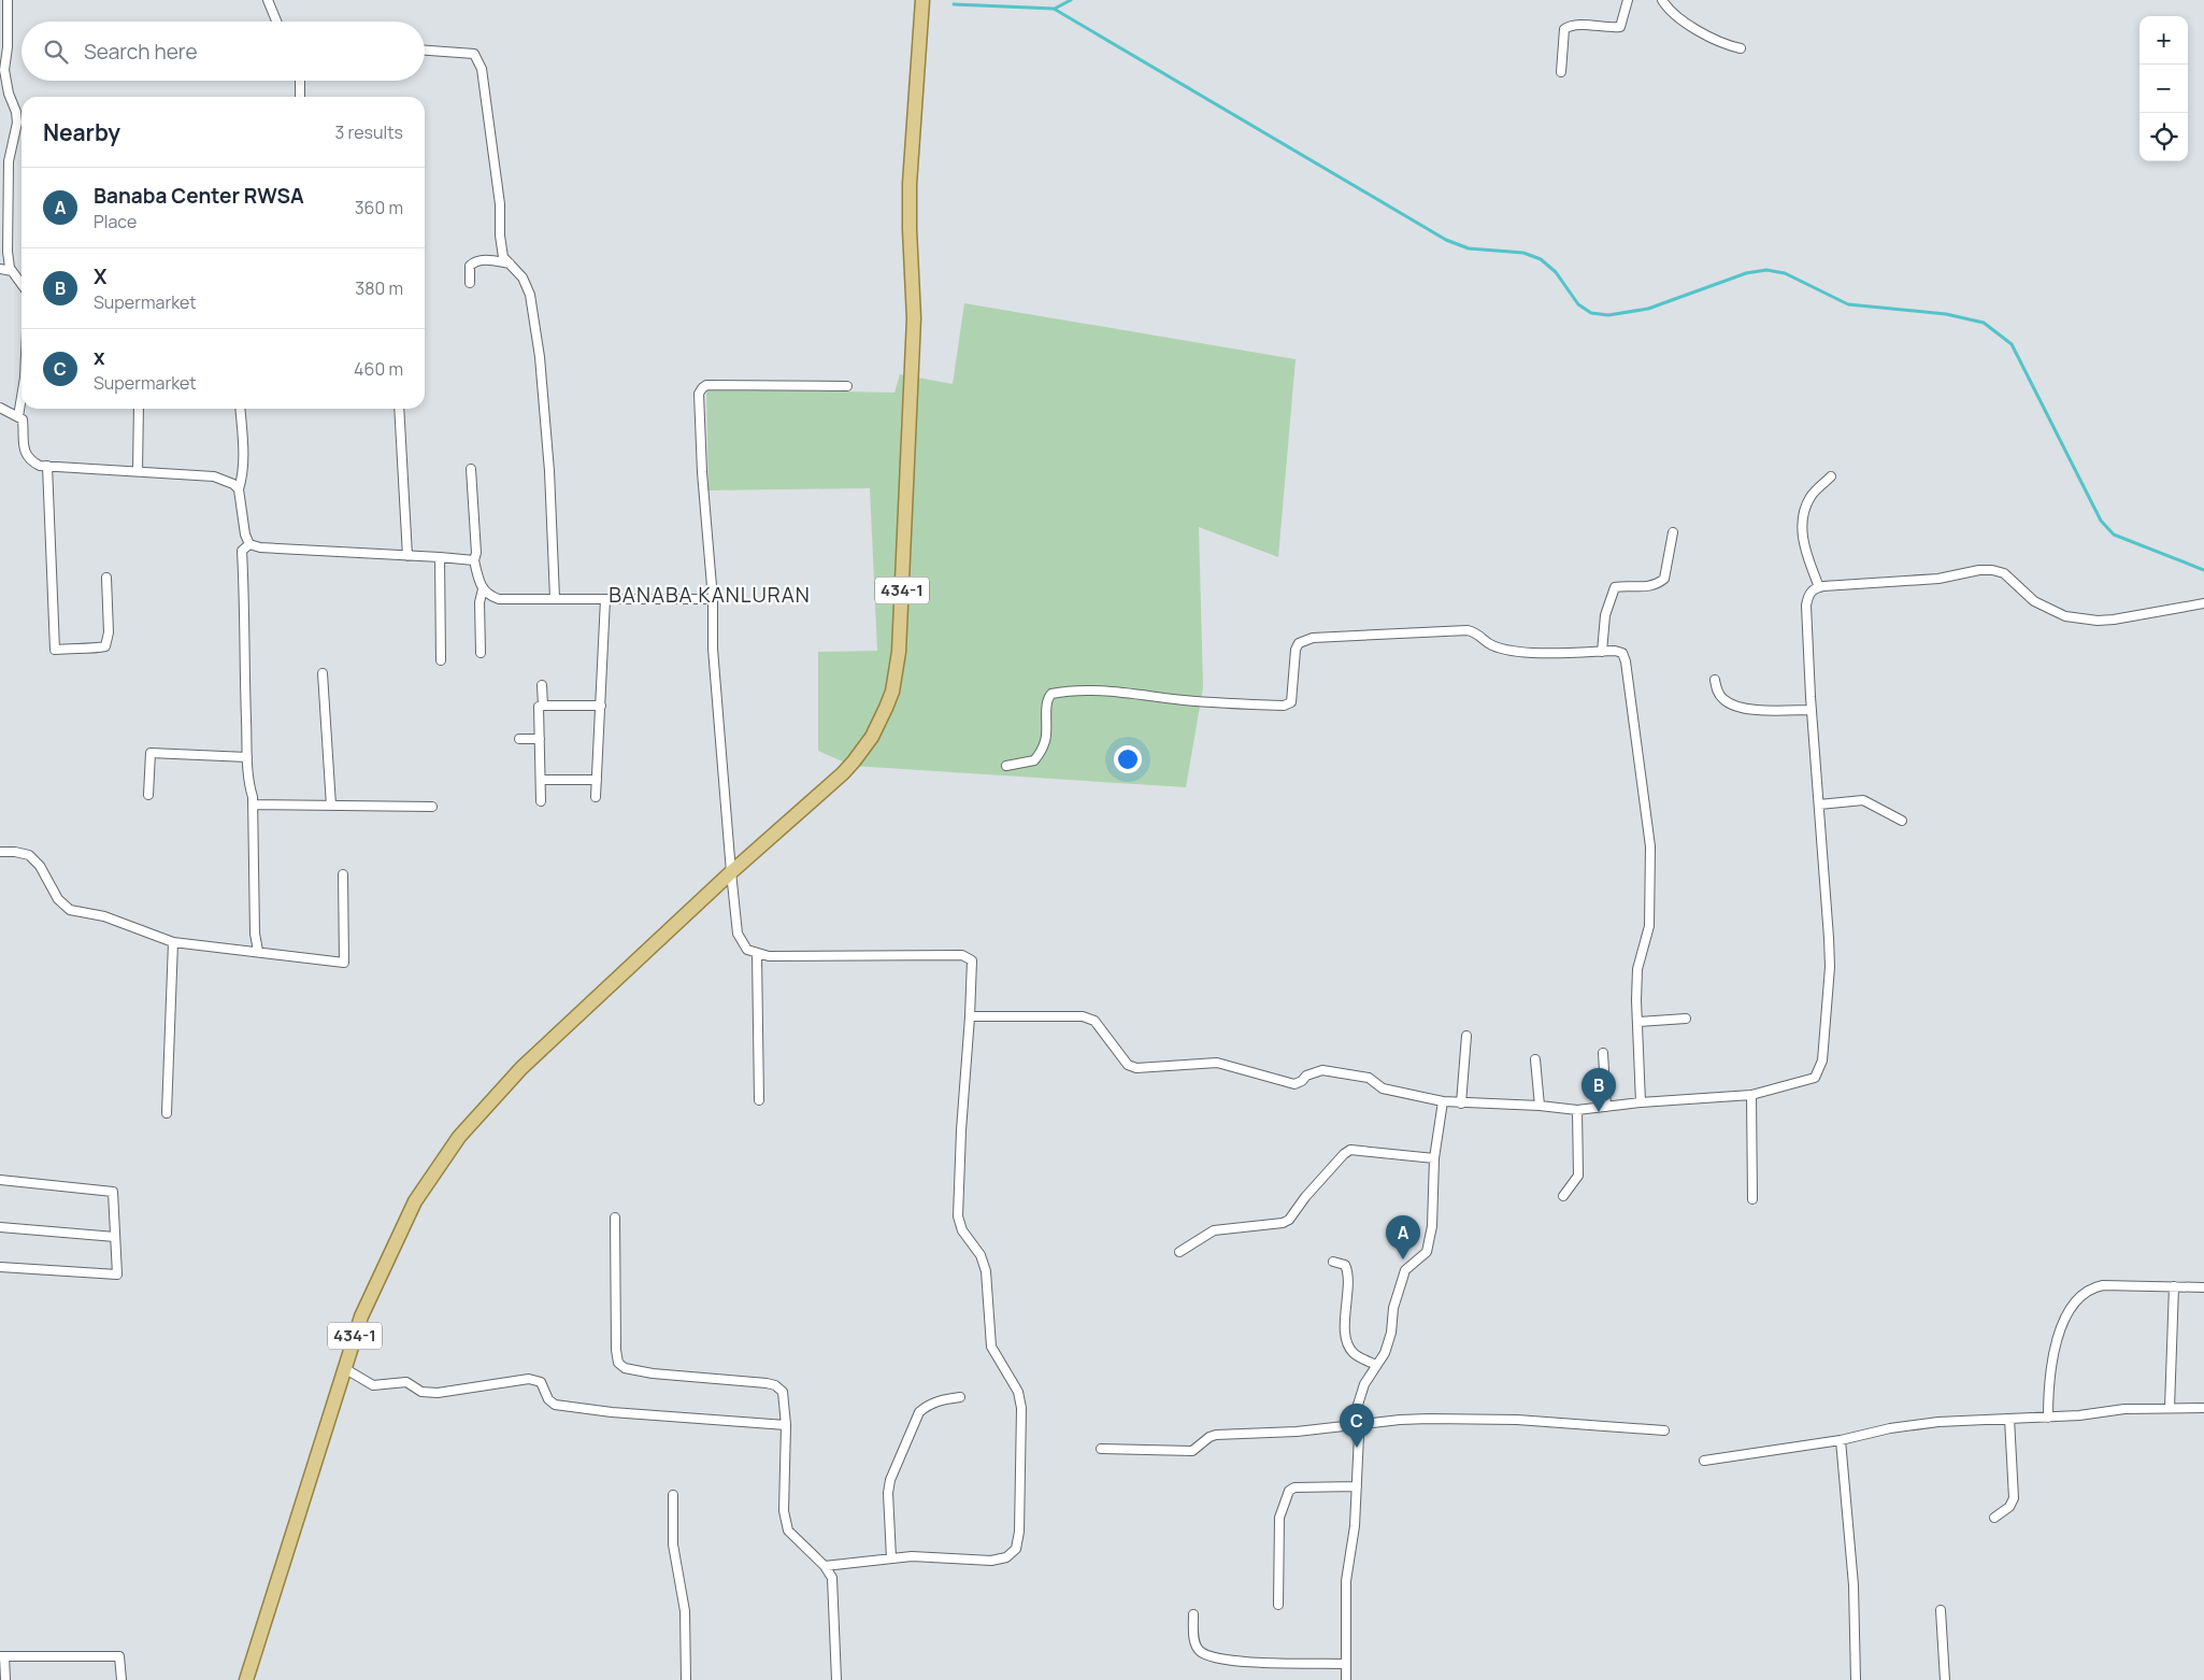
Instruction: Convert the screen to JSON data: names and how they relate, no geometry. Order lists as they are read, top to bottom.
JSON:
{
  "streets": {
    "main road": ["434-1"]
  },
  "districts": ["BANABA KANLURAN"],
  "page": {
    "map_buttons": ["+", "−"],
    "search": "Search here",
    "heading": ["Nearby", "3 results"],
    "list": [
      {
        "mark": "A",
        "name": "Banaba Center RWSA",
        "note": "Place",
        "value": "360 m"
      },
      {
        "mark": "B",
        "name": "X",
        "note": "Supermarket",
        "value": "380 m"
      },
      {
        "mark": "C",
        "name": "x",
        "note": "Supermarket",
        "value": "460 m"
      }
    ],
    "pins": ["B", "A", "C"]
  }
}
